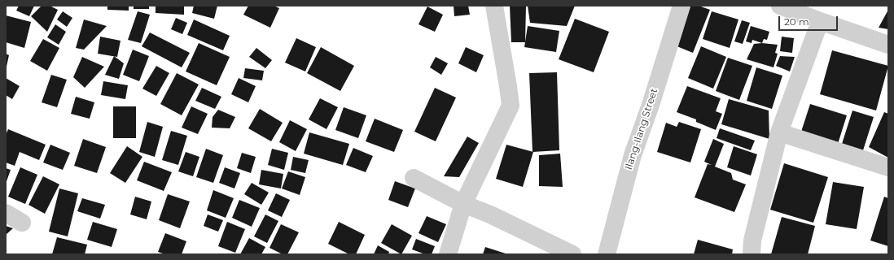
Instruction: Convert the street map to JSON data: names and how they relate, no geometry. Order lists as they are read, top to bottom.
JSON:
{
  "streets": {
    "street": ["Ilang-Ilang Street"]
  },
  "scale_bar": "20 m"
}
